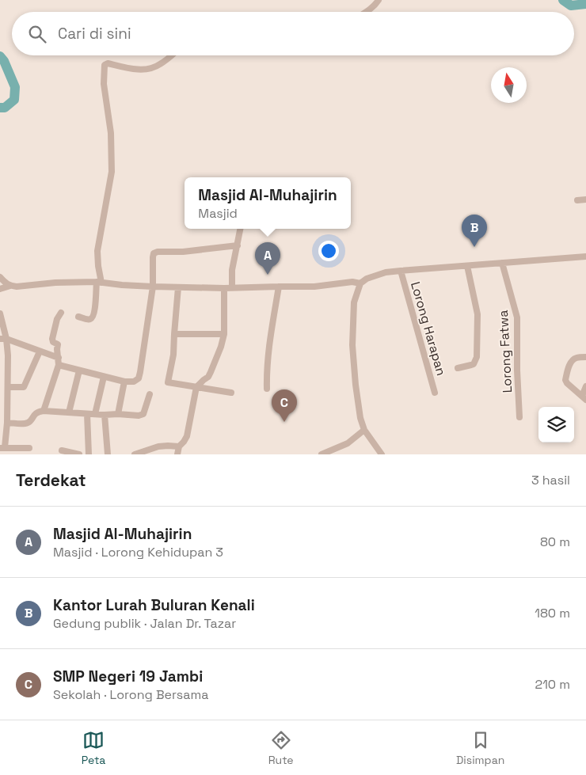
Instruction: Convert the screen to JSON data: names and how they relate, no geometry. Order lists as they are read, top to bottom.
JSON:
{
  "streets": {
    "street": ["Lorong Harapan", "Lorong Fatwa"]
  },
  "north": "top",
  "page": {
    "search": "Cari di sini",
    "popup": ["Masjid Al-Muhajirin", "Masjid"],
    "pins": ["B", "A", "C"],
    "heading": ["Terdekat", "3 hasil"],
    "list": [
      {
        "mark": "A",
        "name": "Masjid Al-Muhajirin",
        "note": "Masjid · Lorong Kehidupan 3",
        "value": "80 m"
      },
      {
        "mark": "B",
        "name": "Kantor Lurah Buluran Kenali",
        "note": "Gedung publik · Jalan Dr. Tazar",
        "value": "180 m"
      },
      {
        "mark": "C",
        "name": "SMP Negeri 19 Jambi",
        "note": "Sekolah · Lorong Bersama",
        "value": "210 m"
      }
    ],
    "nav": ["Peta", "Rute", "Disimpan"]
  }
}
